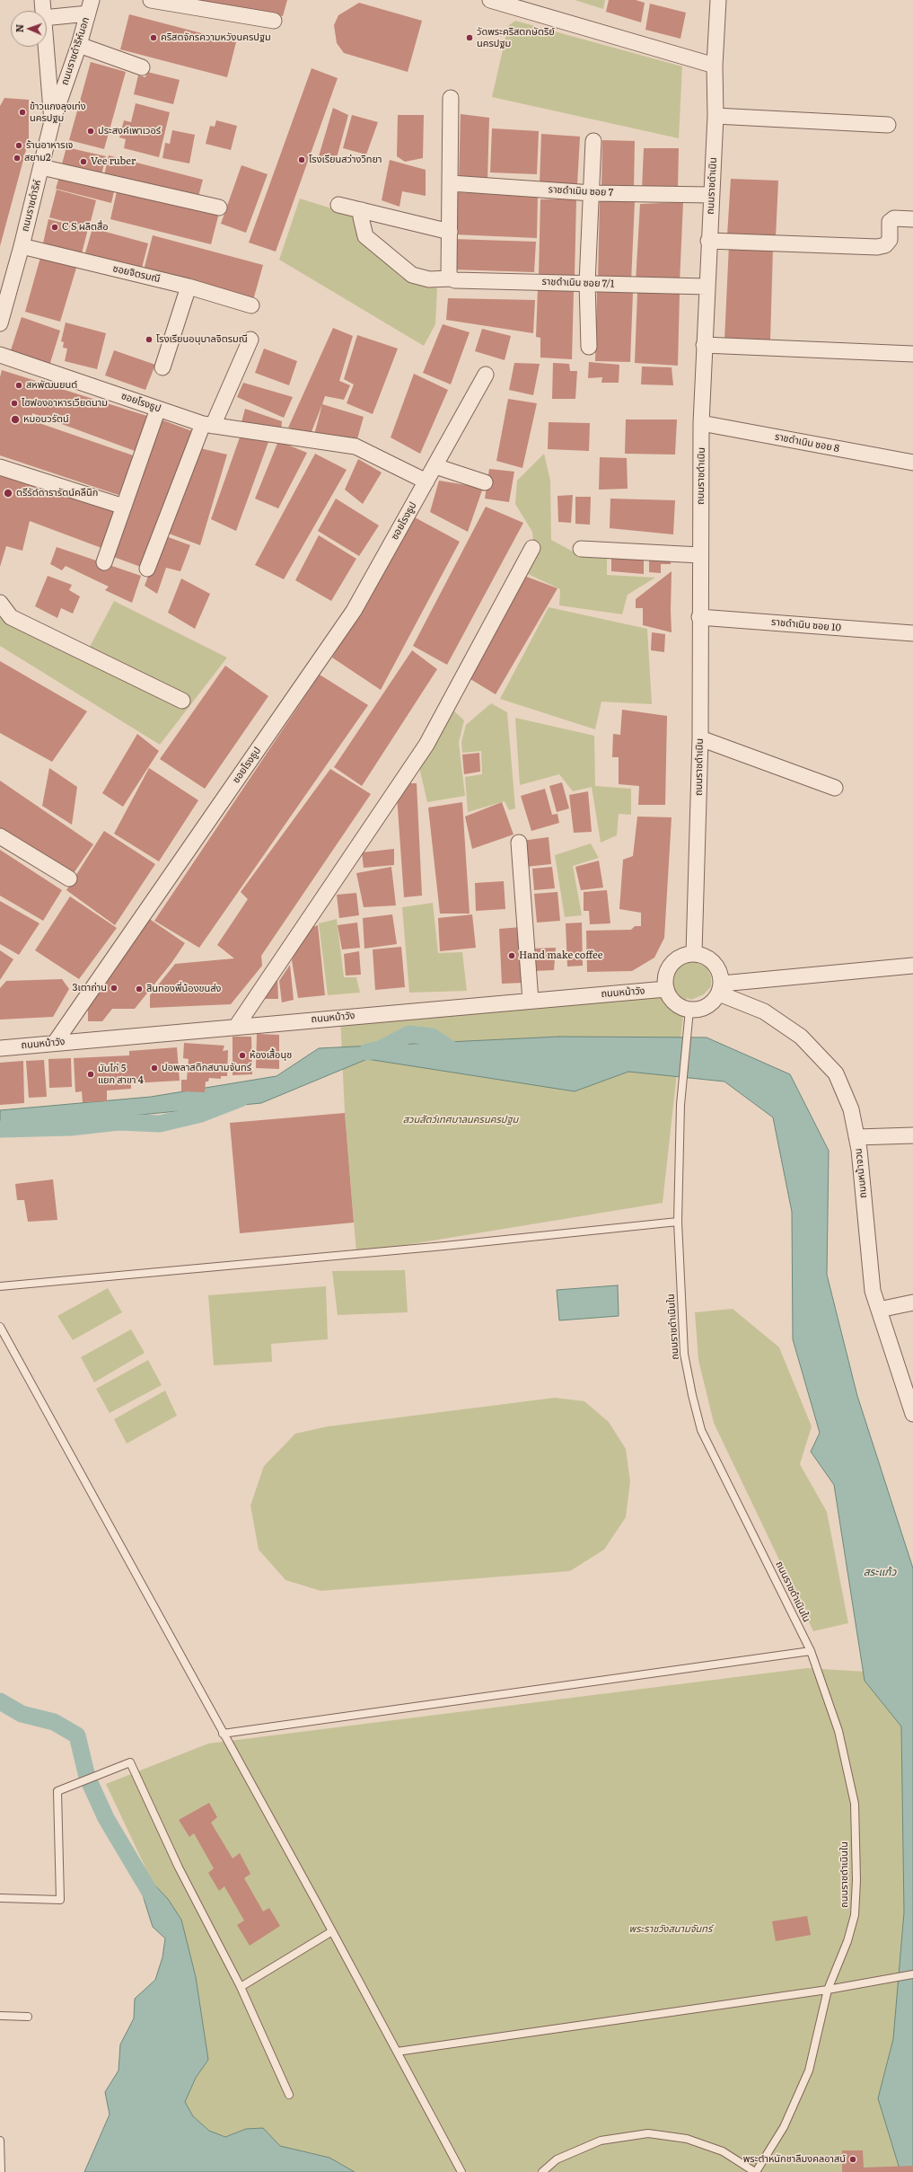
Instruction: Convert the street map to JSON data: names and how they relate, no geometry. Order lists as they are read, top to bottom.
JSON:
{
  "streets": {
    "street": [
      "ถนนราชดำริห์นอก",
      "ถนนราชดำเนิน",
      "ราชดำเนิน ซอย 7",
      "ถนนราชดำริห์",
      "ซอยจิตรมณี",
      "ราชดำเนิน ซอย 7/1",
      "ซอยโรงธูป",
      "ราชดำเนิน ซอย 8",
      "ราชดำเนิน ซอย 10",
      "ถนนหน้าวัง",
      "ถนนหน้าจวน"
    ],
    "lane": ["ถนนราชดำเนินใน"]
  },
  "crossings": [
    ["ถนนราชดำริห์นอก", "ถนนราชดำริห์"],
    ["ถนนราชดำเนิน", "ราชดำเนิน ซอย 7"],
    ["ถนนราชดำเนิน", "ราชดำเนิน ซอย 7/1"],
    ["ถนนราชดำเนิน", "ราชดำเนิน ซอย 8"],
    ["ถนนราชดำเนิน", "ราชดำเนิน ซอย 10"],
    ["ถนนราชดำเนิน", "ถนนหน้าวัง"],
    ["ถนนราชดำเนิน", "ถนนหน้าจวน"],
    ["ถนนราชดำเนิน", "ถนนราชดำเนินใน"],
    ["ถนนราชดำริห์", "ซอยจิตรมณี"],
    ["ซอยโรงธูป", "ถนนหน้าวัง"],
    ["ถนนหน้าวัง", "ถนนหน้าจวน"],
    ["ถนนหน้าวัง", "ถนนราชดำเนินใน"],
    ["ถนนหน้าจวน", "ถนนราชดำเนินใน"]
  ],
  "water": ["สระแก้ว"],
  "parks": ["สวนสัตว์เทศบาลนครนครปฐม", "พระราชวังสนามจันทร์"],
  "places": [
    "คริสตจักรความหวังนครปฐม",
    "วัดพระคริสตกษัตริย์ นครปฐม",
    "ข้าวแกงลุงเท่ง นครปฐม",
    "ประสงค์เพาเวอร์",
    "ร้านอาหารเจ",
    "สยาม2",
    "โรงเรียนสว่างวิทยา",
    "Vee ruber",
    "C S ผลิตสื่อ",
    "โรงเรียนอนุบาลจิตรมณี",
    "สหพัฒนยนต์",
    "ไฮฟองอาหารเวียดนาม",
    "หมอนวรัตน์",
    "ตรีรัต์ดารารัตน์คลีนิก",
    "Hand make coffee",
    "3เตาถ่าน",
    "สินทองพี่น้องขนส่ง",
    "ห้องเสื้อนุช",
    "ปอพลาสติกสนามจันทร์",
    "มันไก่ 5 แยก สาขา 4",
    "พระตำหนักชาลีมงคลอาสน์"
  ],
  "north": "left"
}
